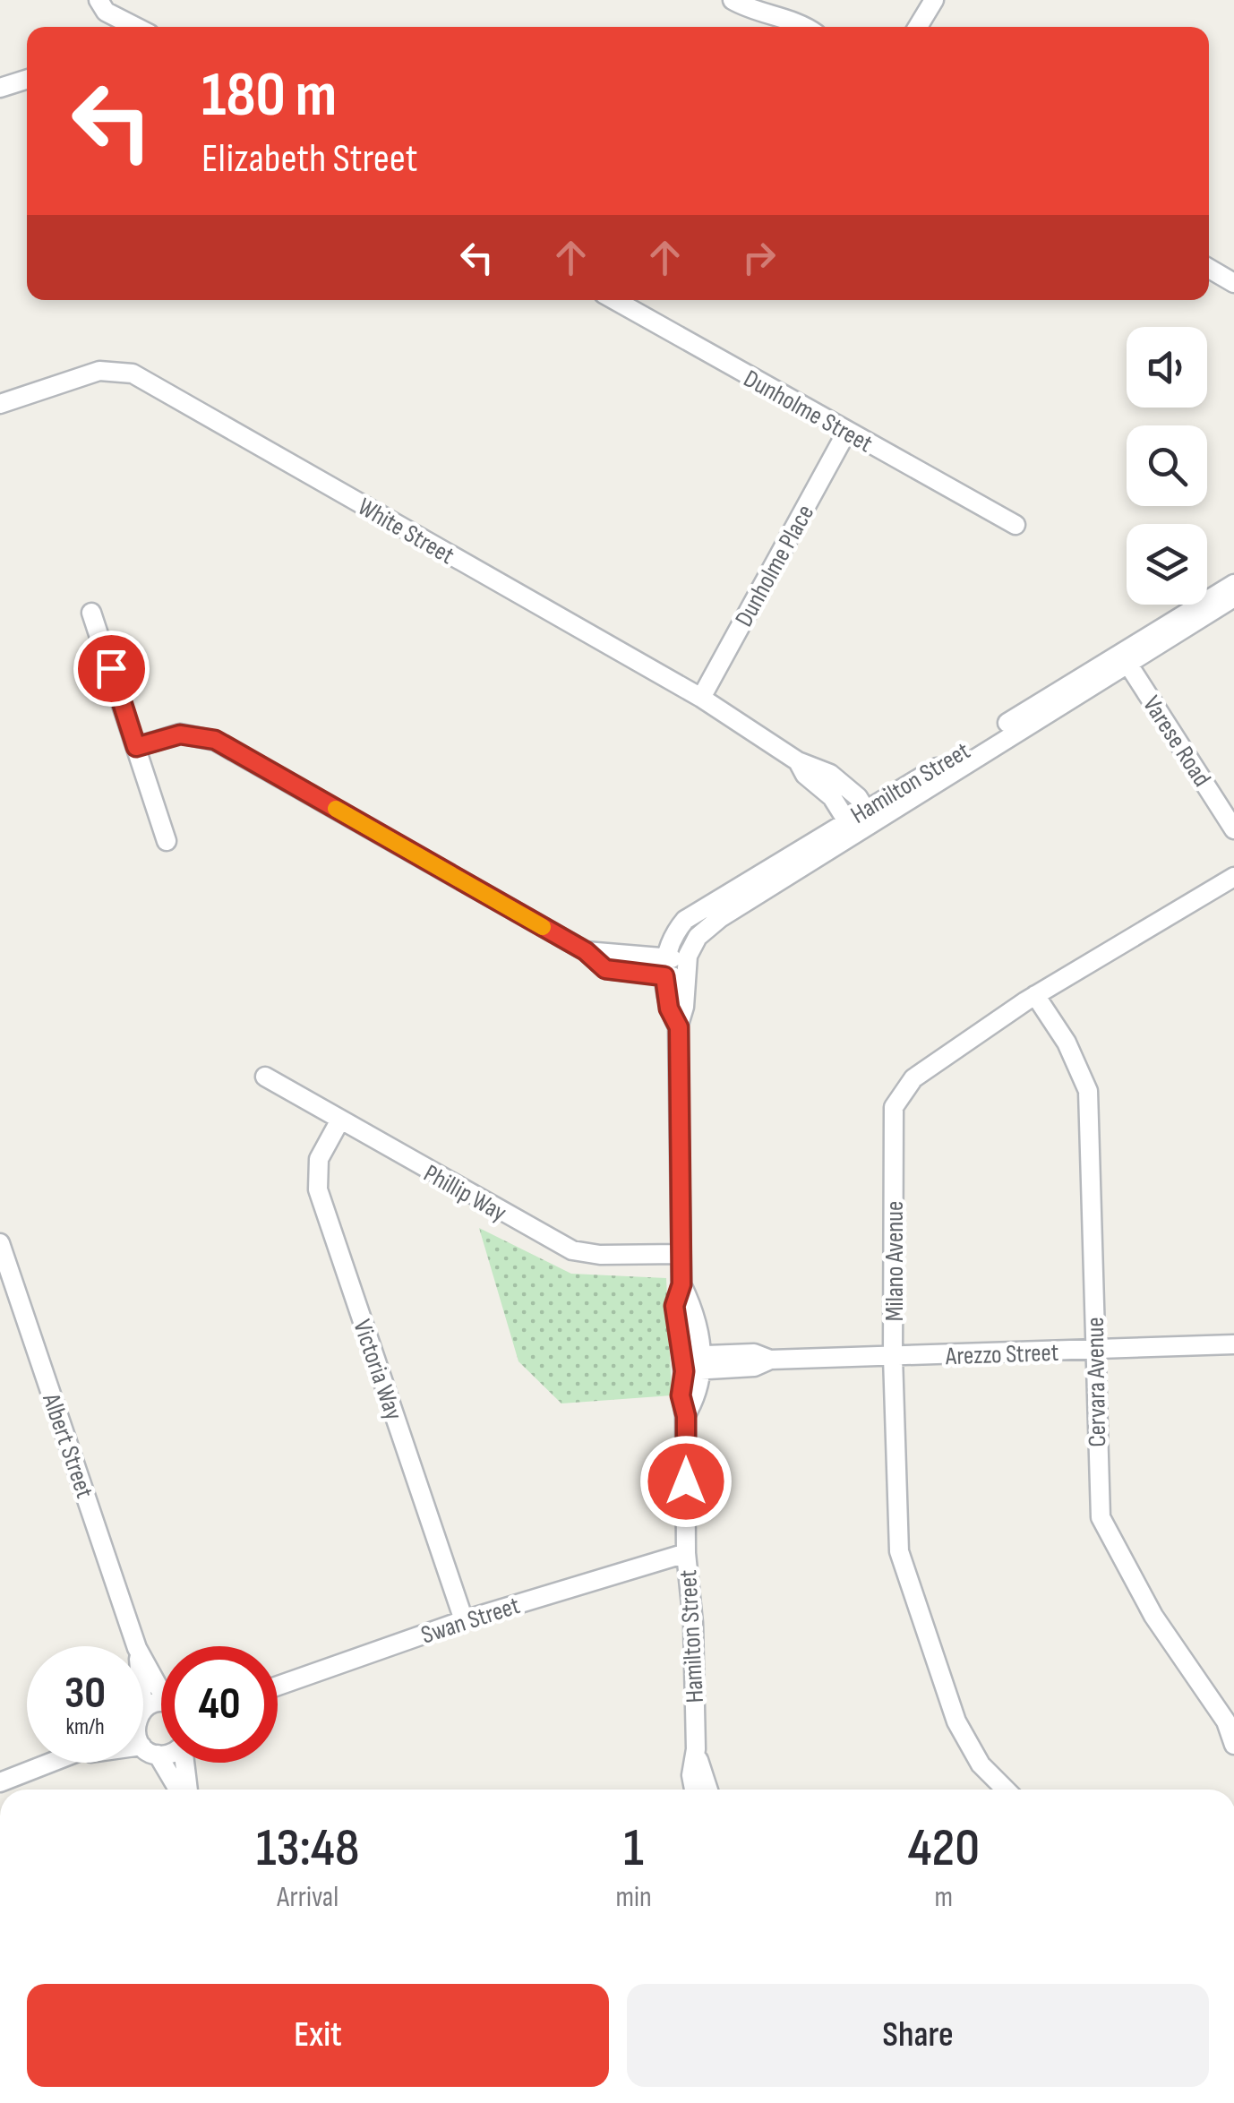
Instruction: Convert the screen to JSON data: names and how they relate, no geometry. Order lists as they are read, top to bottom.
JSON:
{
  "streets": {
    "street": [
      "Dunholme Street",
      "White Street",
      "Dunholme Place",
      "Varese Road",
      "Hamilton Street",
      "Phillip Way",
      "Milano Avenue",
      "Arezzo Street",
      "Victoria Way",
      "Cervara Avenue",
      "Albert Street",
      "Swan Street"
    ]
  },
  "crossings": [
    ["Dunholme Street", "Dunholme Place"],
    ["White Street", "Dunholme Place"],
    ["White Street", "Hamilton Street"],
    ["Varese Road", "Hamilton Street"],
    ["Hamilton Street", "Phillip Way"],
    ["Hamilton Street", "Arezzo Street"],
    ["Hamilton Street", "Swan Street"],
    ["Phillip Way", "Victoria Way"],
    ["Milano Avenue", "Arezzo Street"],
    ["Milano Avenue", "Cervara Avenue"],
    ["Arezzo Street", "Cervara Avenue"],
    ["Victoria Way", "Swan Street"]
  ],
  "page": {
    "turn": ["180 m", "Elizabeth Street"],
    "speed": "30 km/h",
    "limit": "40",
    "eta": [
      "13:48",
      "Arrival",
      "1",
      "min",
      "420",
      "m"
    ],
    "buttons": ["Exit", "Share"]
  }
}
